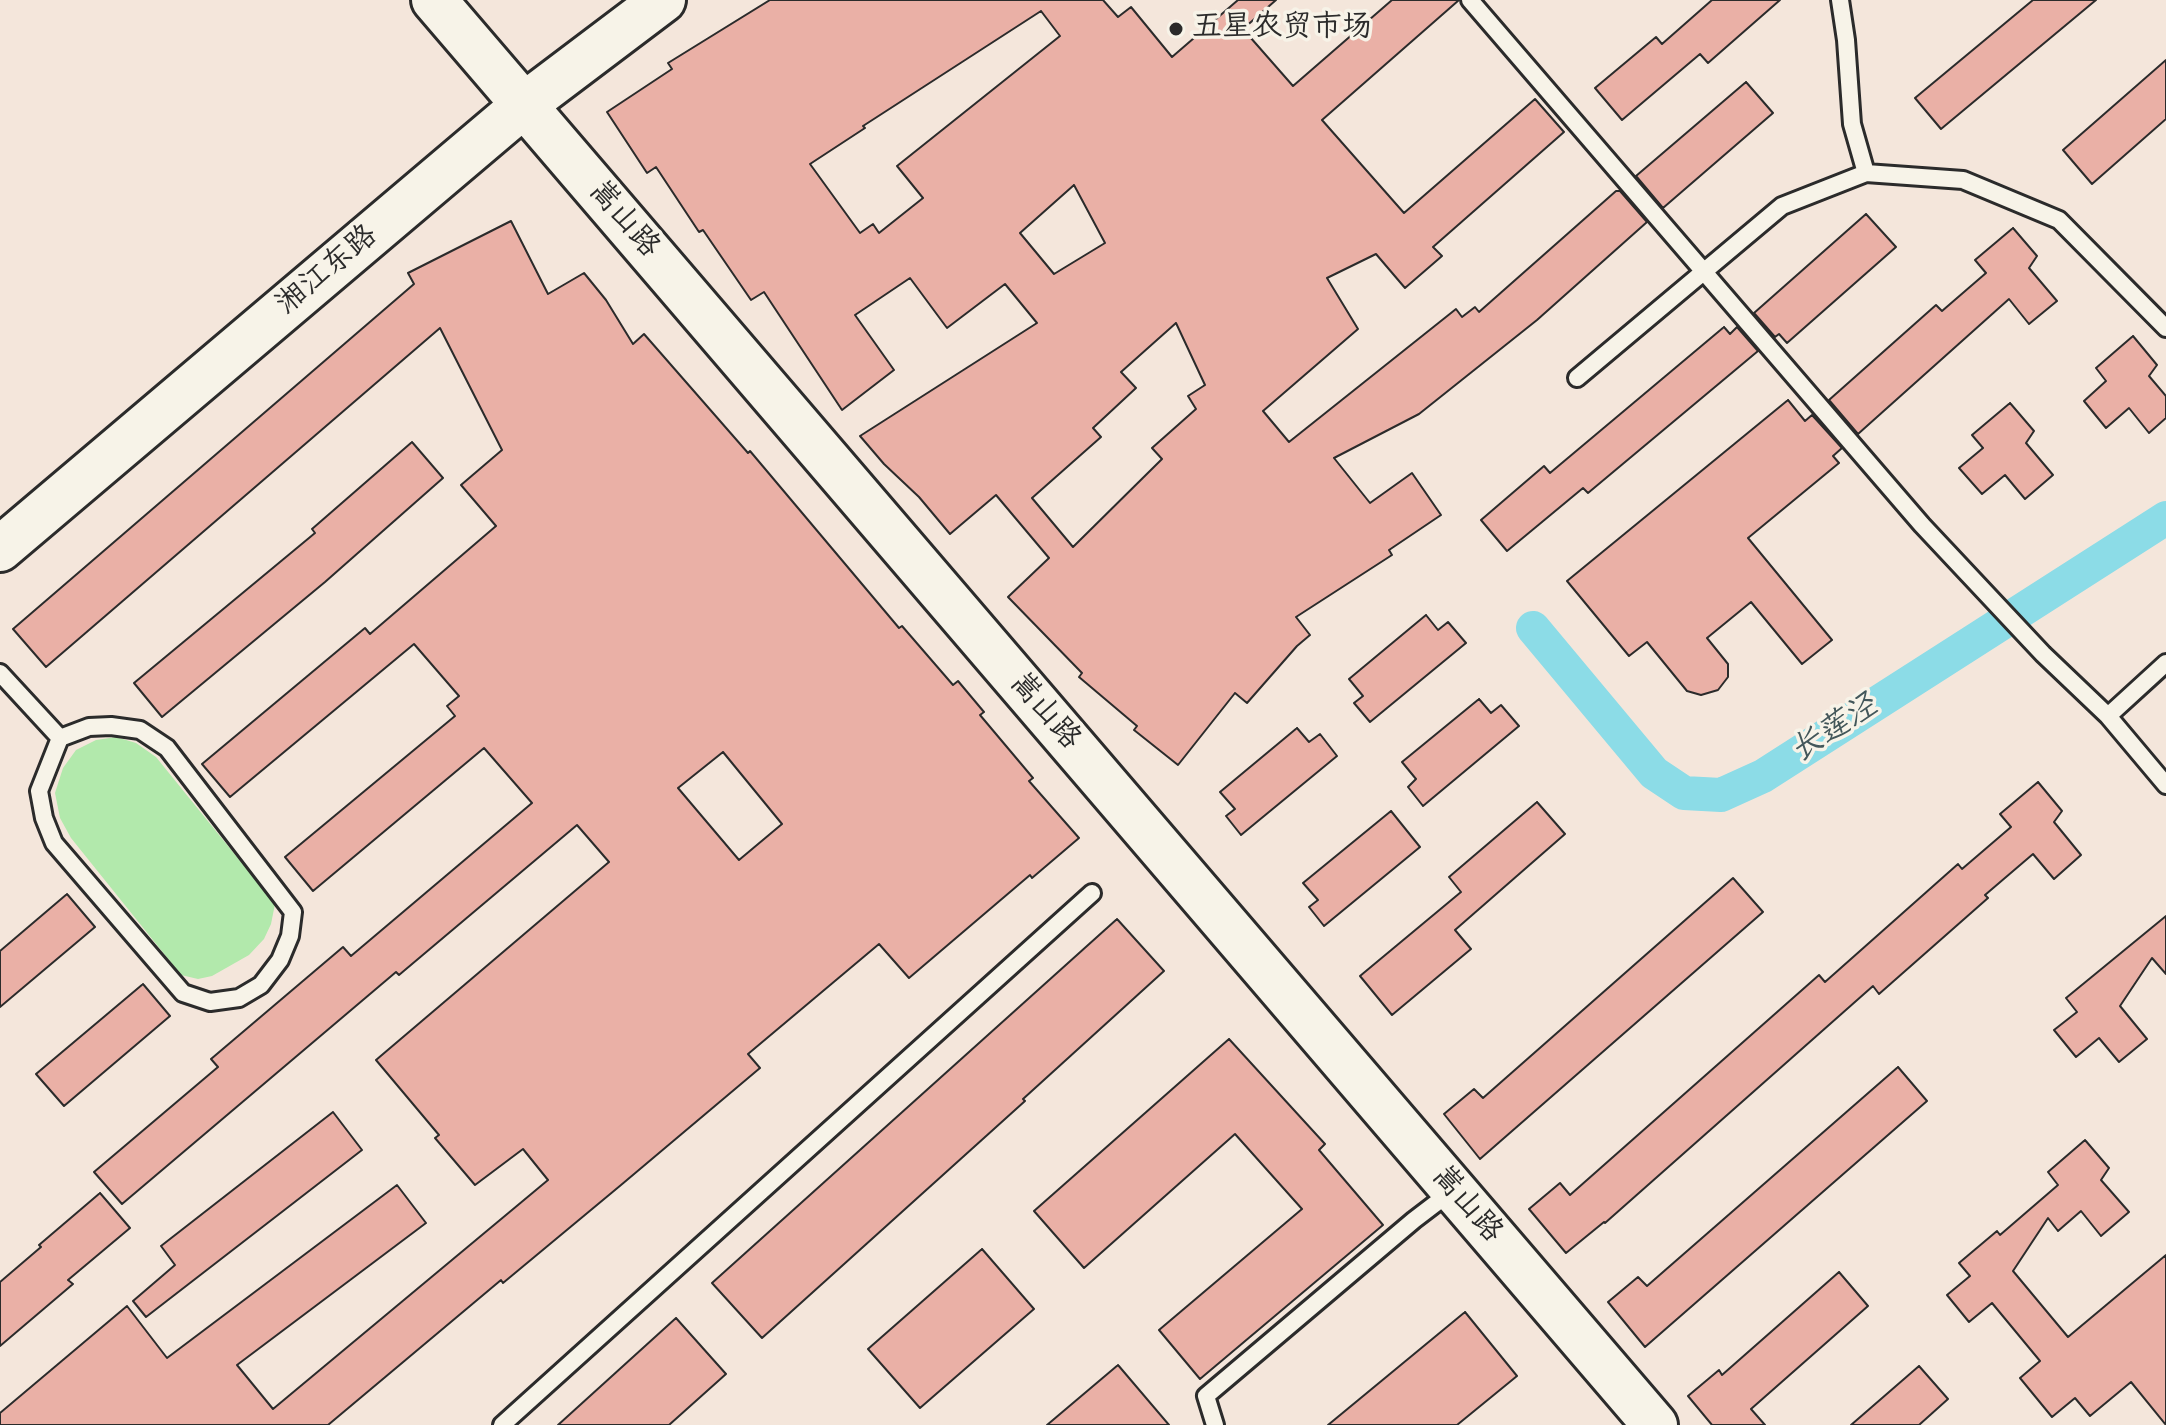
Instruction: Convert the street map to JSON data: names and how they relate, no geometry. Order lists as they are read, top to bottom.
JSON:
{
  "streets": {
    "street": ["嵩山路", "湘江东路"]
  },
  "crossings": [
    ["嵩山路", "湘江东路"]
  ],
  "water": ["长莲泾"],
  "places": ["五星农贸市场"]
}
